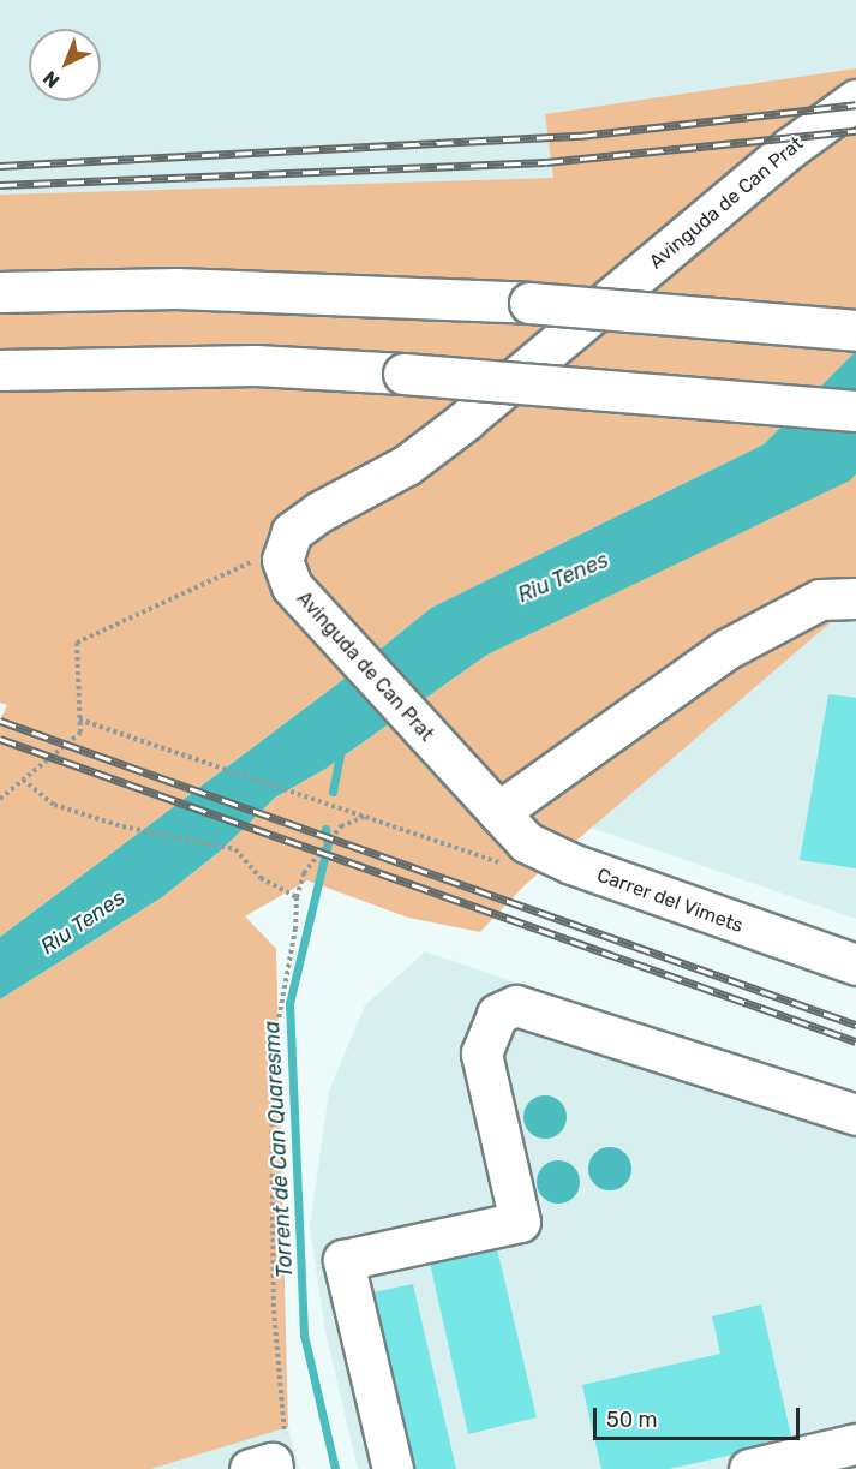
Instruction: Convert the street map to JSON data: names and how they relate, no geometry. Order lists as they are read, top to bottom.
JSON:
{
  "streets": {
    "main road": ["Avinguda de Can Prat", "Carrer del Vimets"]
  },
  "crossings": [
    ["Avinguda de Can Prat", "Carrer del Vimets"]
  ],
  "water": ["Riu Tenes", "Torrent de Can Quaresma"],
  "scale_bar": "50 m",
  "north": "bottom left"
}
